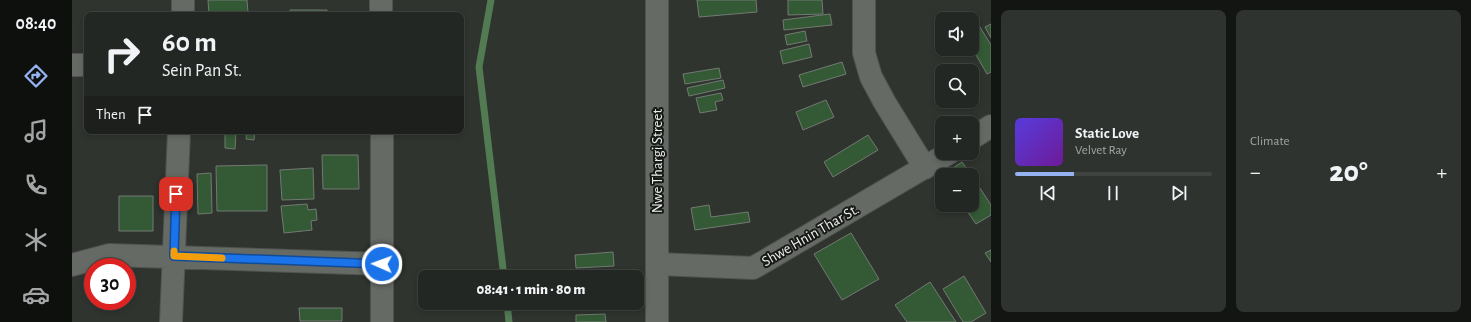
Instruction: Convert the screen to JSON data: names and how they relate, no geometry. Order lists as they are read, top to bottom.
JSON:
{
  "streets": {
    "street": ["Nwe Thargi Street", "Shwe Hnin Thar St."]
  },
  "crossings": [
    ["Nwe Thargi Street", "Shwe Hnin Thar St."]
  ],
  "page": {
    "tabs": "08:40",
    "tile": "Climate",
    "map_buttons": ["+", "−"],
    "turn": ["60 m", "Sein Pan St."],
    "then": "Then",
    "song": ["Static Love", "Velvet Ray"],
    "heat": ["−", "20°", "+"],
    "limit": "30",
    "trip": "08:41 · 1 min · 80 m"
  }
}
